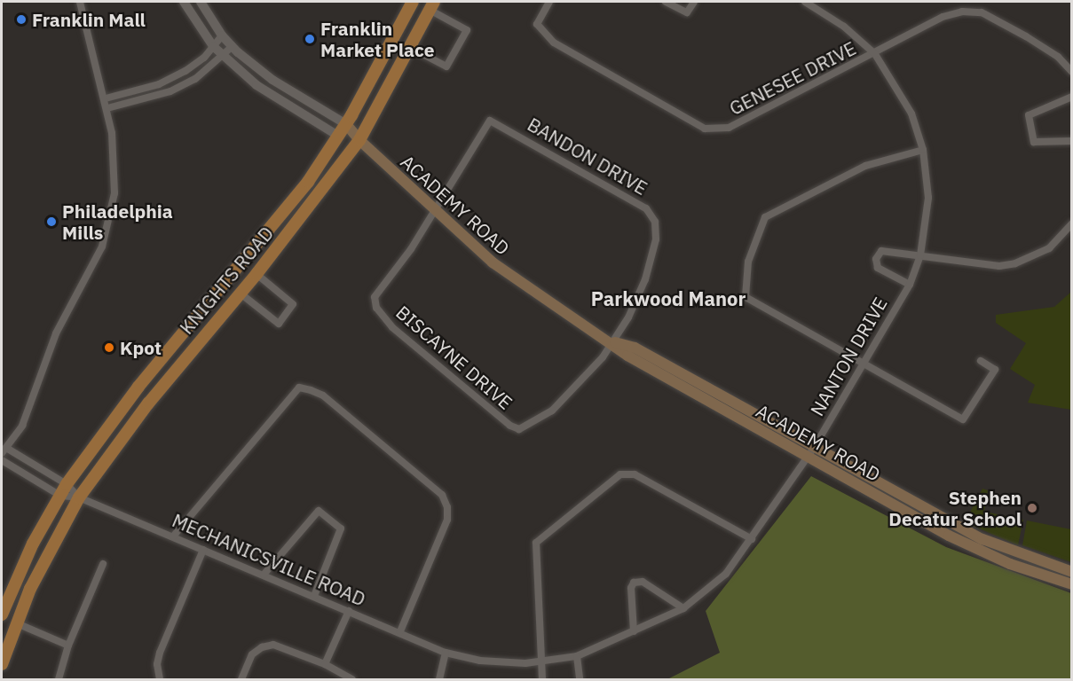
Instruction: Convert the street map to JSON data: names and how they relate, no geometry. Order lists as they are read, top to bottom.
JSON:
{
  "streets": {
    "main road": ["ACADEMY ROAD", "KNIGHTS ROAD"],
    "street": [
      "GENESEE DRIVE",
      "BANDON DRIVE",
      "NANTON DRIVE",
      "BISCAYNE DRIVE",
      "MECHANICSVILLE ROAD"
    ]
  },
  "crossings": [
    ["GENESEE DRIVE", "NANTON DRIVE"],
    ["BANDON DRIVE", "ACADEMY ROAD"],
    ["BANDON DRIVE", "BISCAYNE DRIVE"],
    ["ACADEMY ROAD", "KNIGHTS ROAD"],
    ["ACADEMY ROAD", "NANTON DRIVE"],
    ["ACADEMY ROAD", "BISCAYNE DRIVE"],
    ["KNIGHTS ROAD", "MECHANICSVILLE ROAD"],
    ["NANTON DRIVE", "MECHANICSVILLE ROAD"]
  ],
  "districts": ["Parkwood Manor"],
  "places": [
    "Franklin Mall",
    "Franklin Market Place",
    "Philadelphia Mills",
    "Kpot",
    "Stephen Decatur School"
  ]
}
